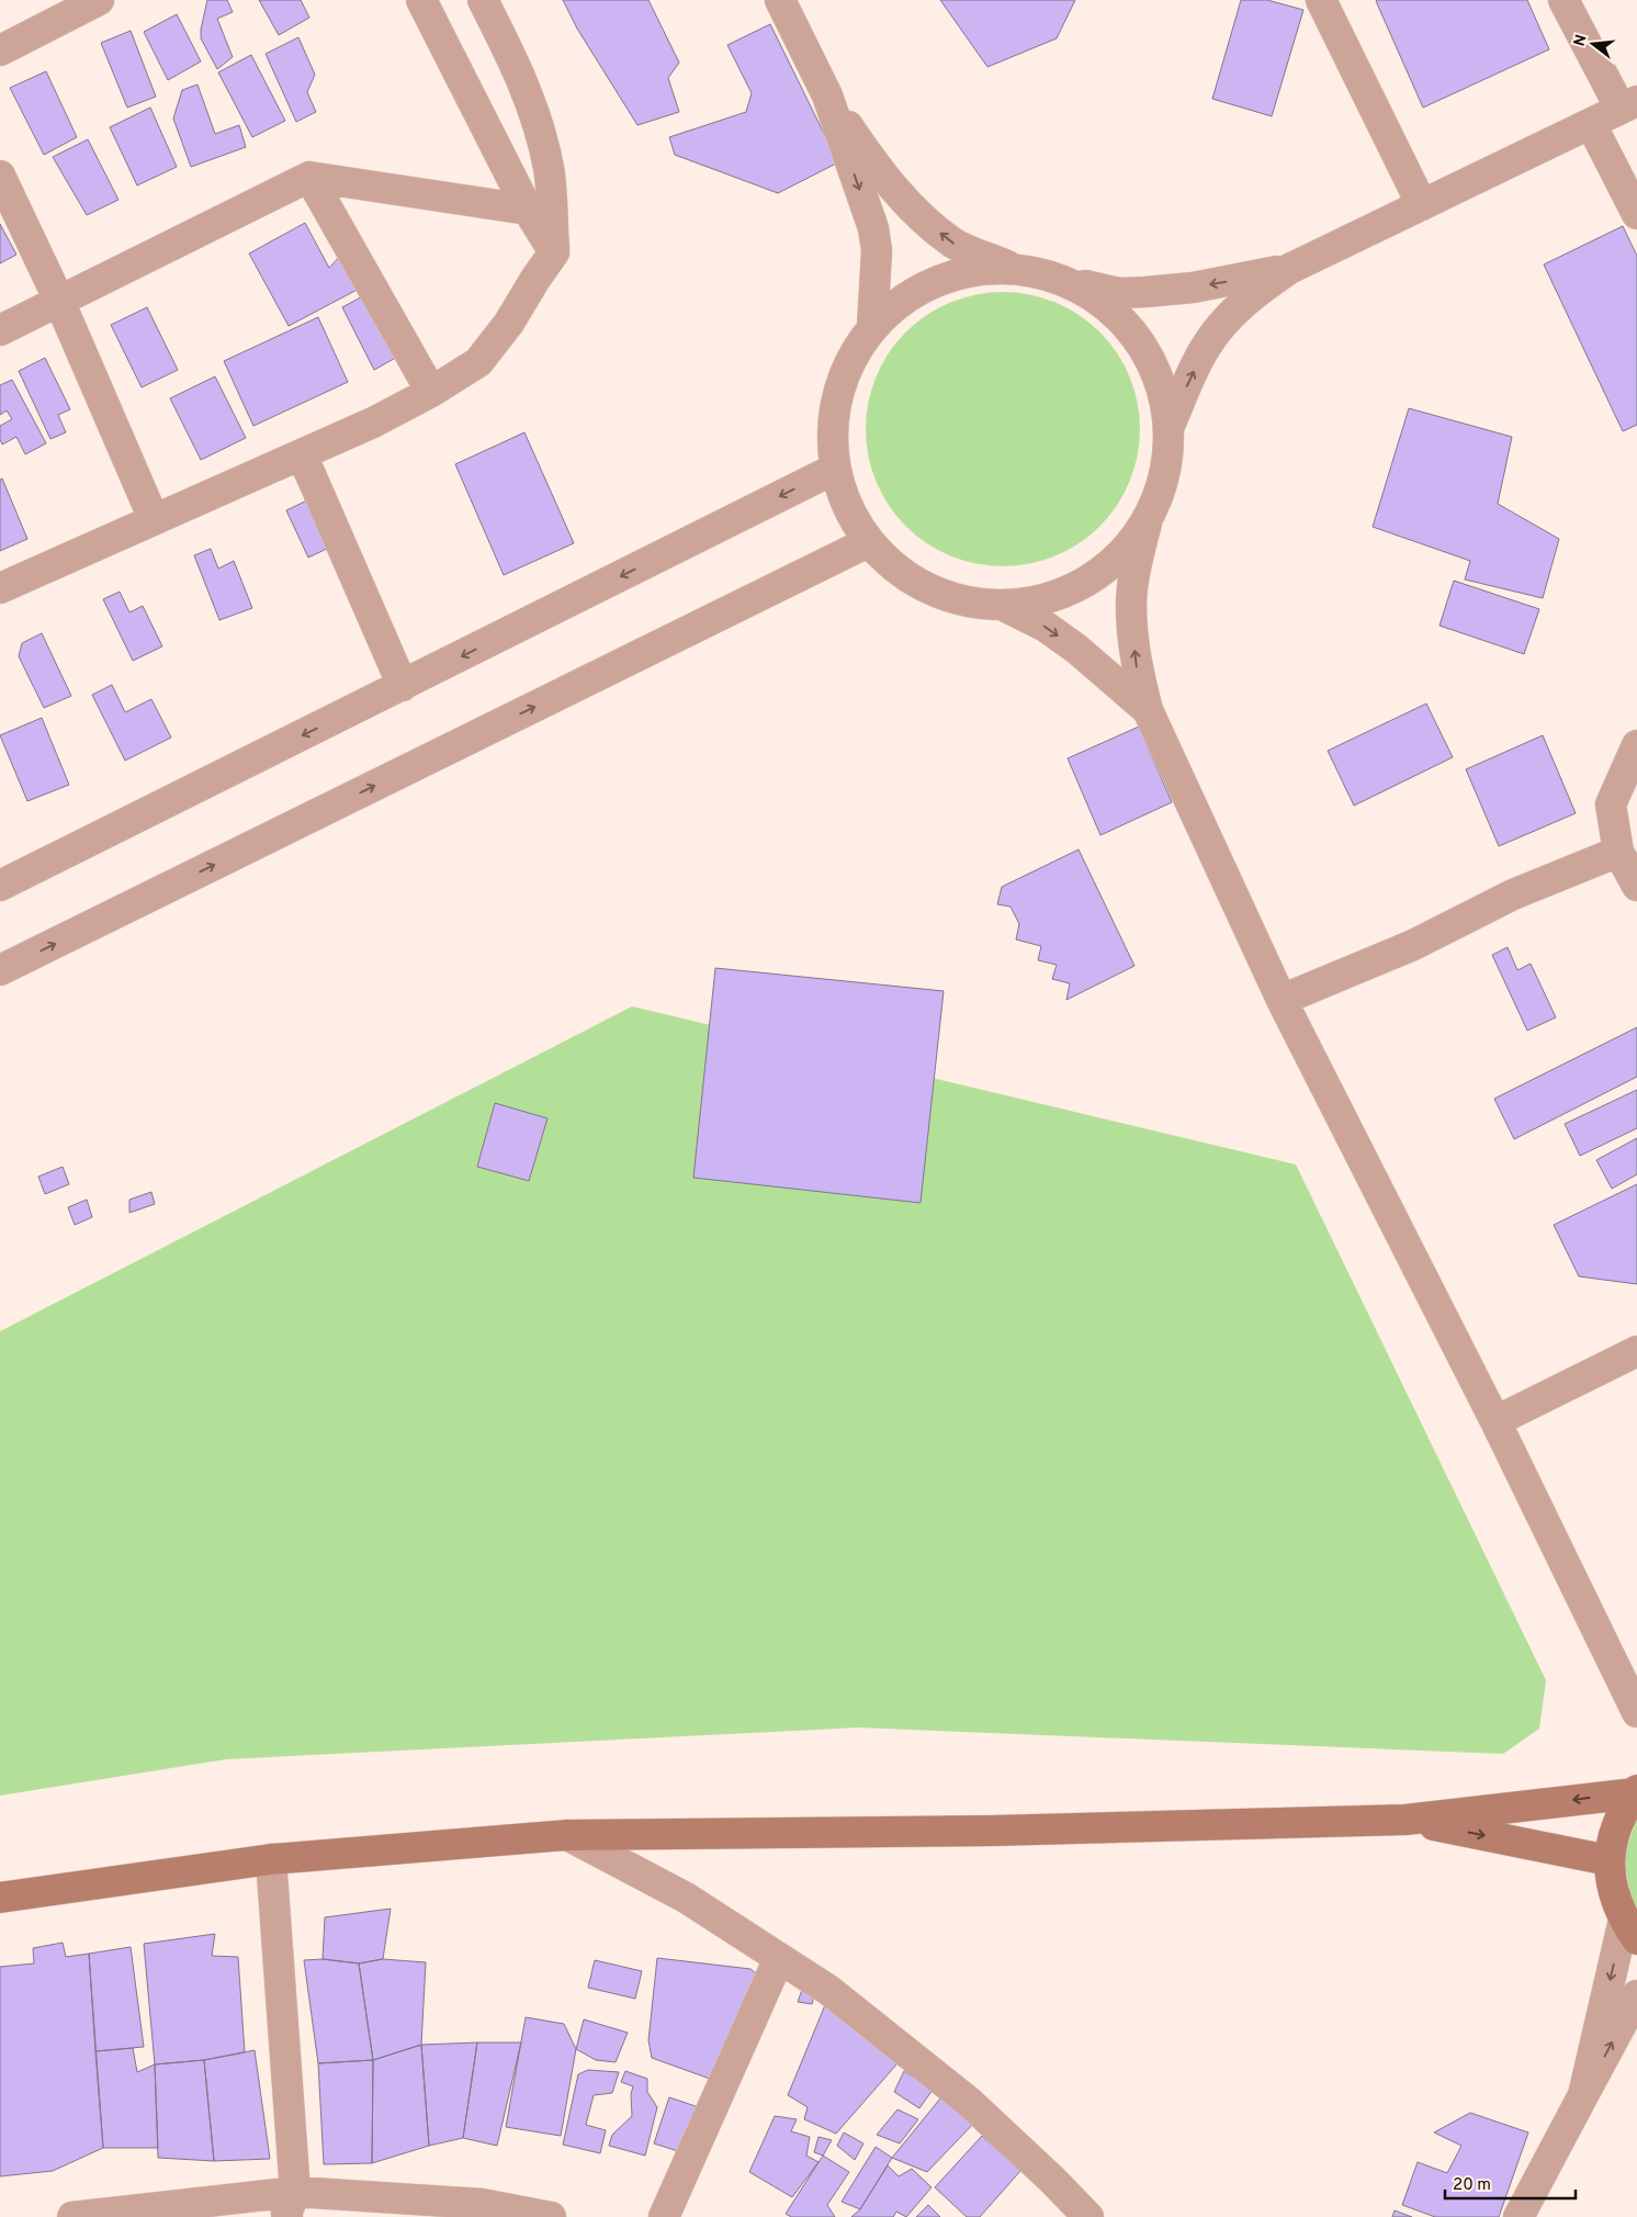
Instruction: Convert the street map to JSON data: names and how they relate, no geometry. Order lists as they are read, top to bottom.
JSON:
{
  "scale_bar": "20 m",
  "north": "left"
}
